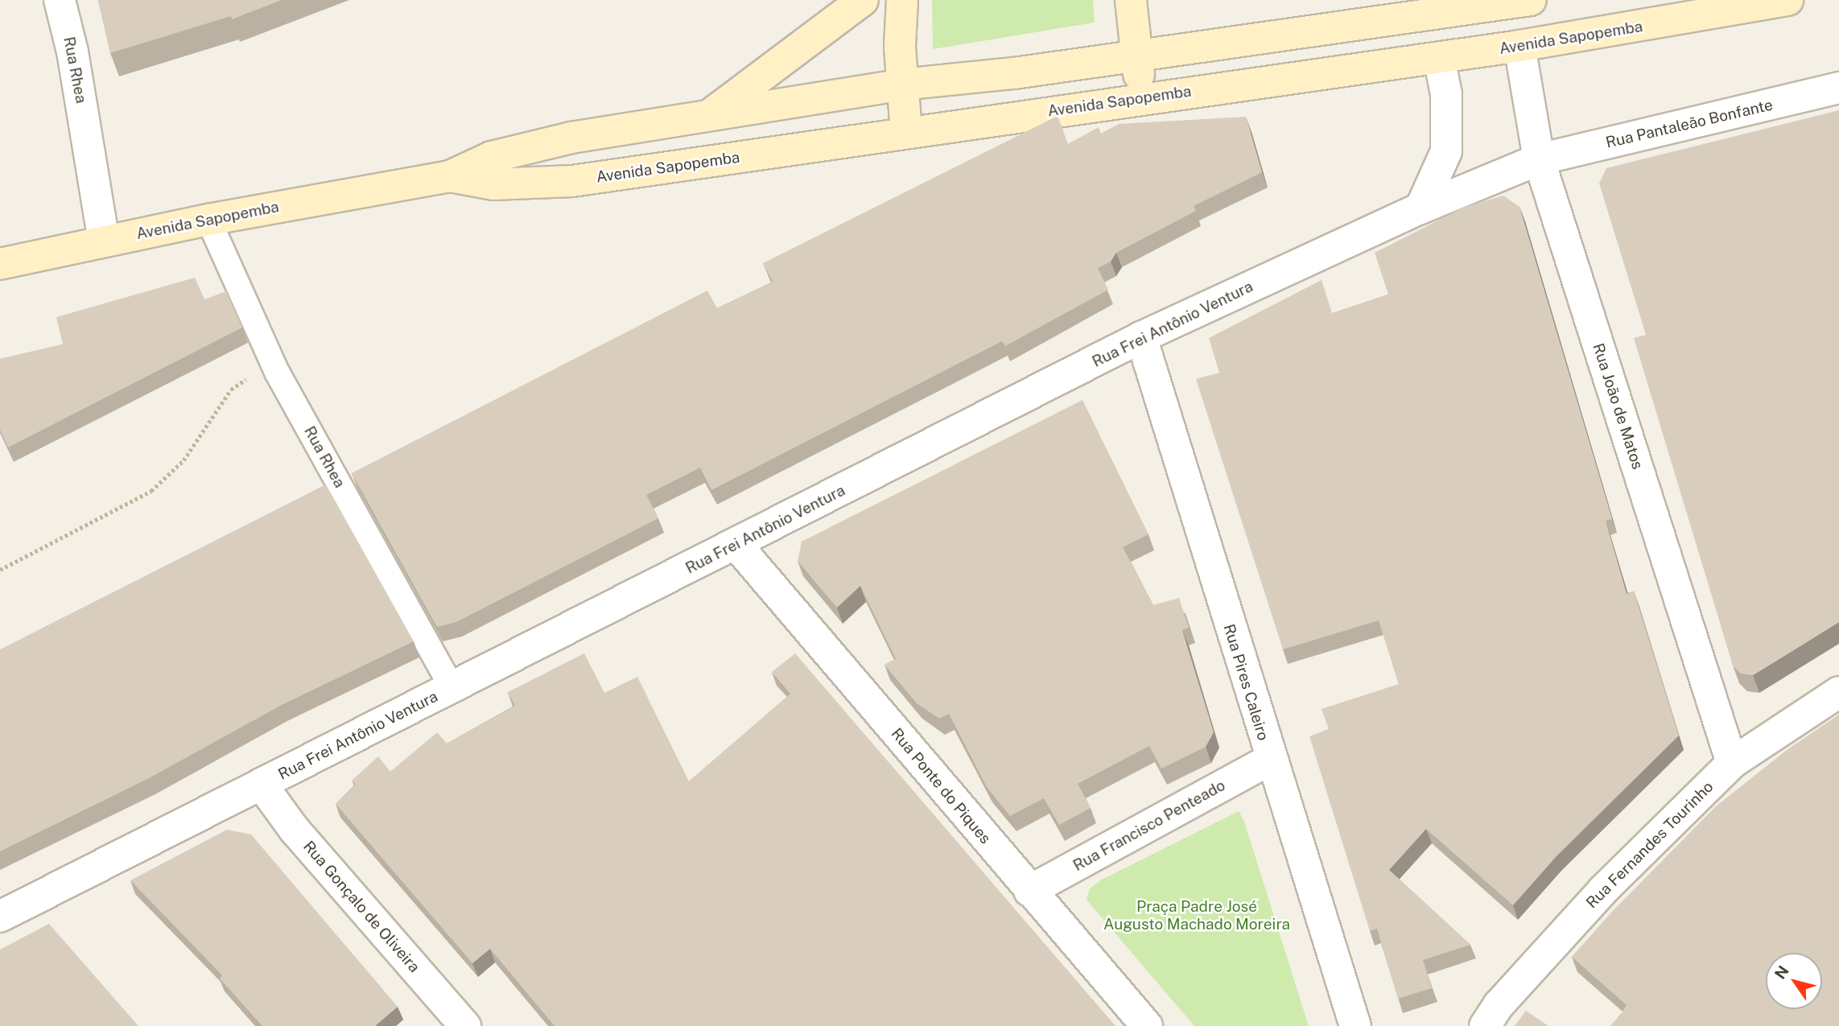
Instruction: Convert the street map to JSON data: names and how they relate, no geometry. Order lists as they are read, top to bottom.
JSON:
{
  "streets": {
    "main road": ["Avenida Sapopemba"],
    "street": [
      "Rua Rhea",
      "Rua Pantaleão Bonfante",
      "Rua Frei Antônio Ventura",
      "Rua João de Matos",
      "Rua Pires Caleiro",
      "Rua Ponte do Piques",
      "Rua Francisco Penteado",
      "Rua Fernandes Tourinho",
      "Rua Gonçalo de Oliveira"
    ]
  },
  "crossings": [
    ["Avenida Sapopemba", "Rua Rhea"],
    ["Avenida Sapopemba", "Rua João de Matos"],
    ["Rua Rhea", "Rua Frei Antônio Ventura"],
    ["Rua Pantaleão Bonfante", "Rua Frei Antônio Ventura"],
    ["Rua Pantaleão Bonfante", "Rua João de Matos"],
    ["Rua Frei Antônio Ventura", "Rua João de Matos"],
    ["Rua Frei Antônio Ventura", "Rua Pires Caleiro"],
    ["Rua Frei Antônio Ventura", "Rua Ponte do Piques"],
    ["Rua Frei Antônio Ventura", "Rua Gonçalo de Oliveira"],
    ["Rua João de Matos", "Rua Fernandes Tourinho"],
    ["Rua Pires Caleiro", "Rua Francisco Penteado"],
    ["Rua Ponte do Piques", "Rua Francisco Penteado"]
  ],
  "parks": ["Praça Padre José Augusto Machado Moreira"],
  "north": "top left"
}
